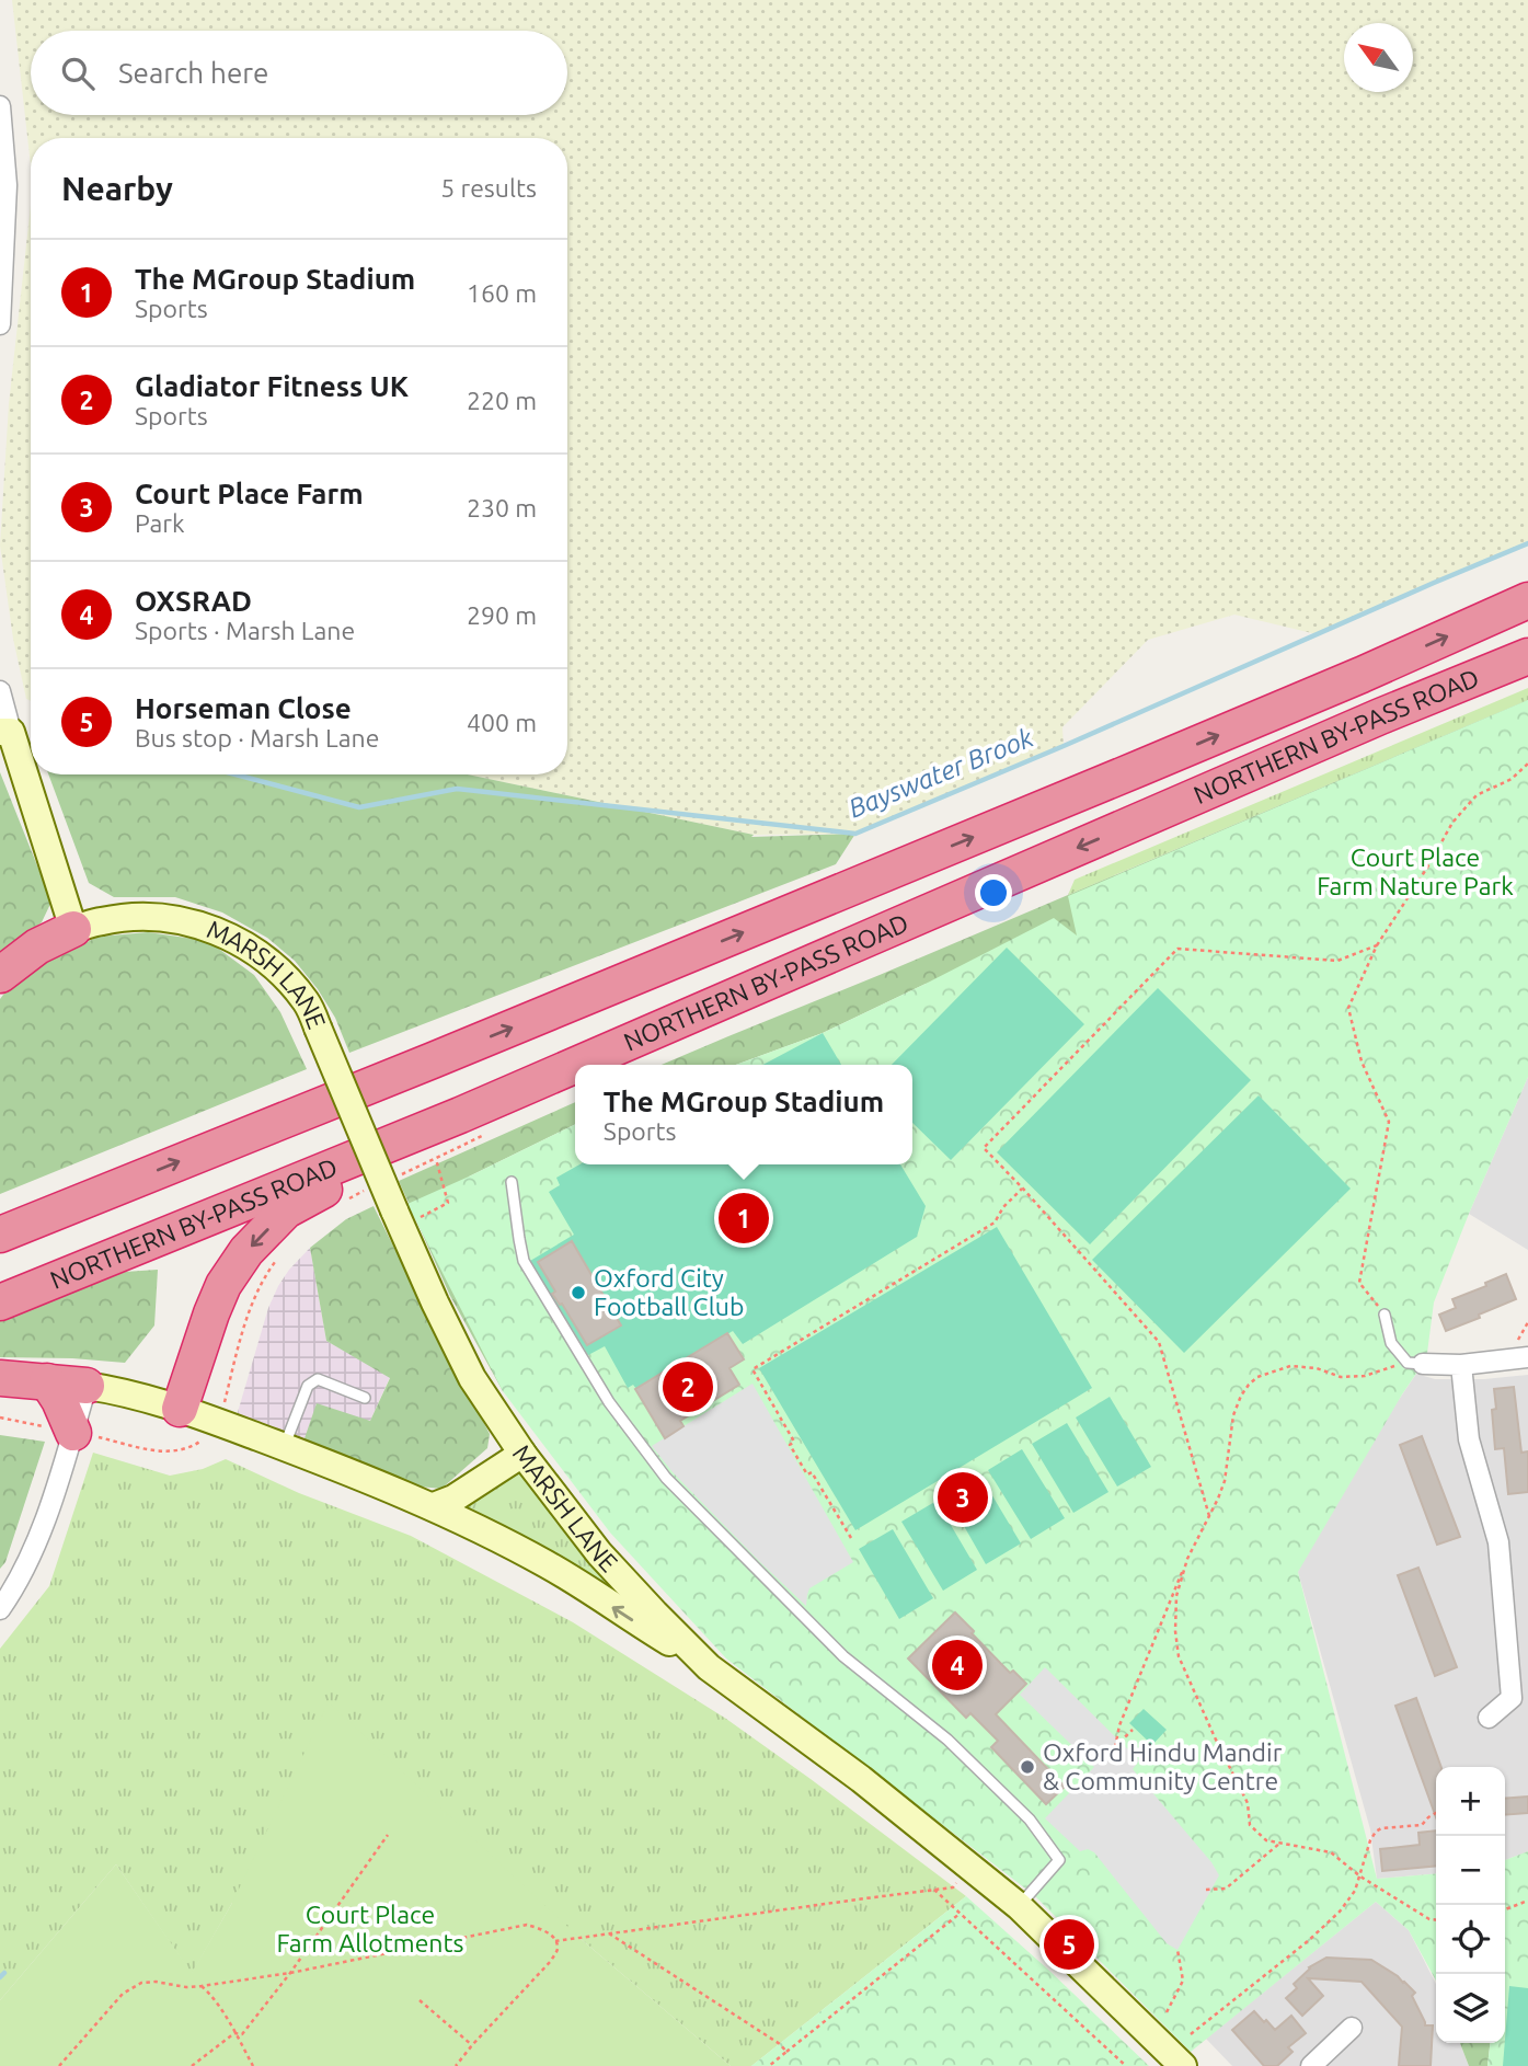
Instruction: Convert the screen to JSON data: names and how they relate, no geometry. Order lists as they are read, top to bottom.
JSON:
{
  "streets": {
    "highway": ["NORTHERN BY-PASS ROAD"],
    "main road": ["MARSH LANE"]
  },
  "water": ["Bayswater Brook"],
  "parks": ["Court Place Farm Nature Park", "Court Place Farm Allotments"],
  "places": ["Oxford City Football Club", "Oxford Hindu Mandir & Community Centre"],
  "north": "top left",
  "page": {
    "search": "Search here",
    "heading": ["Nearby", "5 results"],
    "list": [
      {
        "mark": "1",
        "name": "The MGroup Stadium",
        "note": "Sports",
        "value": "160 m"
      },
      {
        "mark": "2",
        "name": "Gladiator Fitness UK",
        "note": "Sports",
        "value": "220 m"
      },
      {
        "mark": "3",
        "name": "Court Place Farm",
        "note": "Park",
        "value": "230 m"
      },
      {
        "mark": "4",
        "name": "OXSRAD",
        "note": "Sports · Marsh Lane",
        "value": "290 m"
      },
      {
        "mark": "5",
        "name": "Horseman Close",
        "note": "Bus stop · Marsh Lane",
        "value": "400 m"
      }
    ],
    "popup": ["The MGroup Stadium", "Sports"],
    "pins": [
      "1",
      "2",
      "3",
      "4",
      "5"
    ],
    "map_buttons": ["+", "−"]
  }
}
